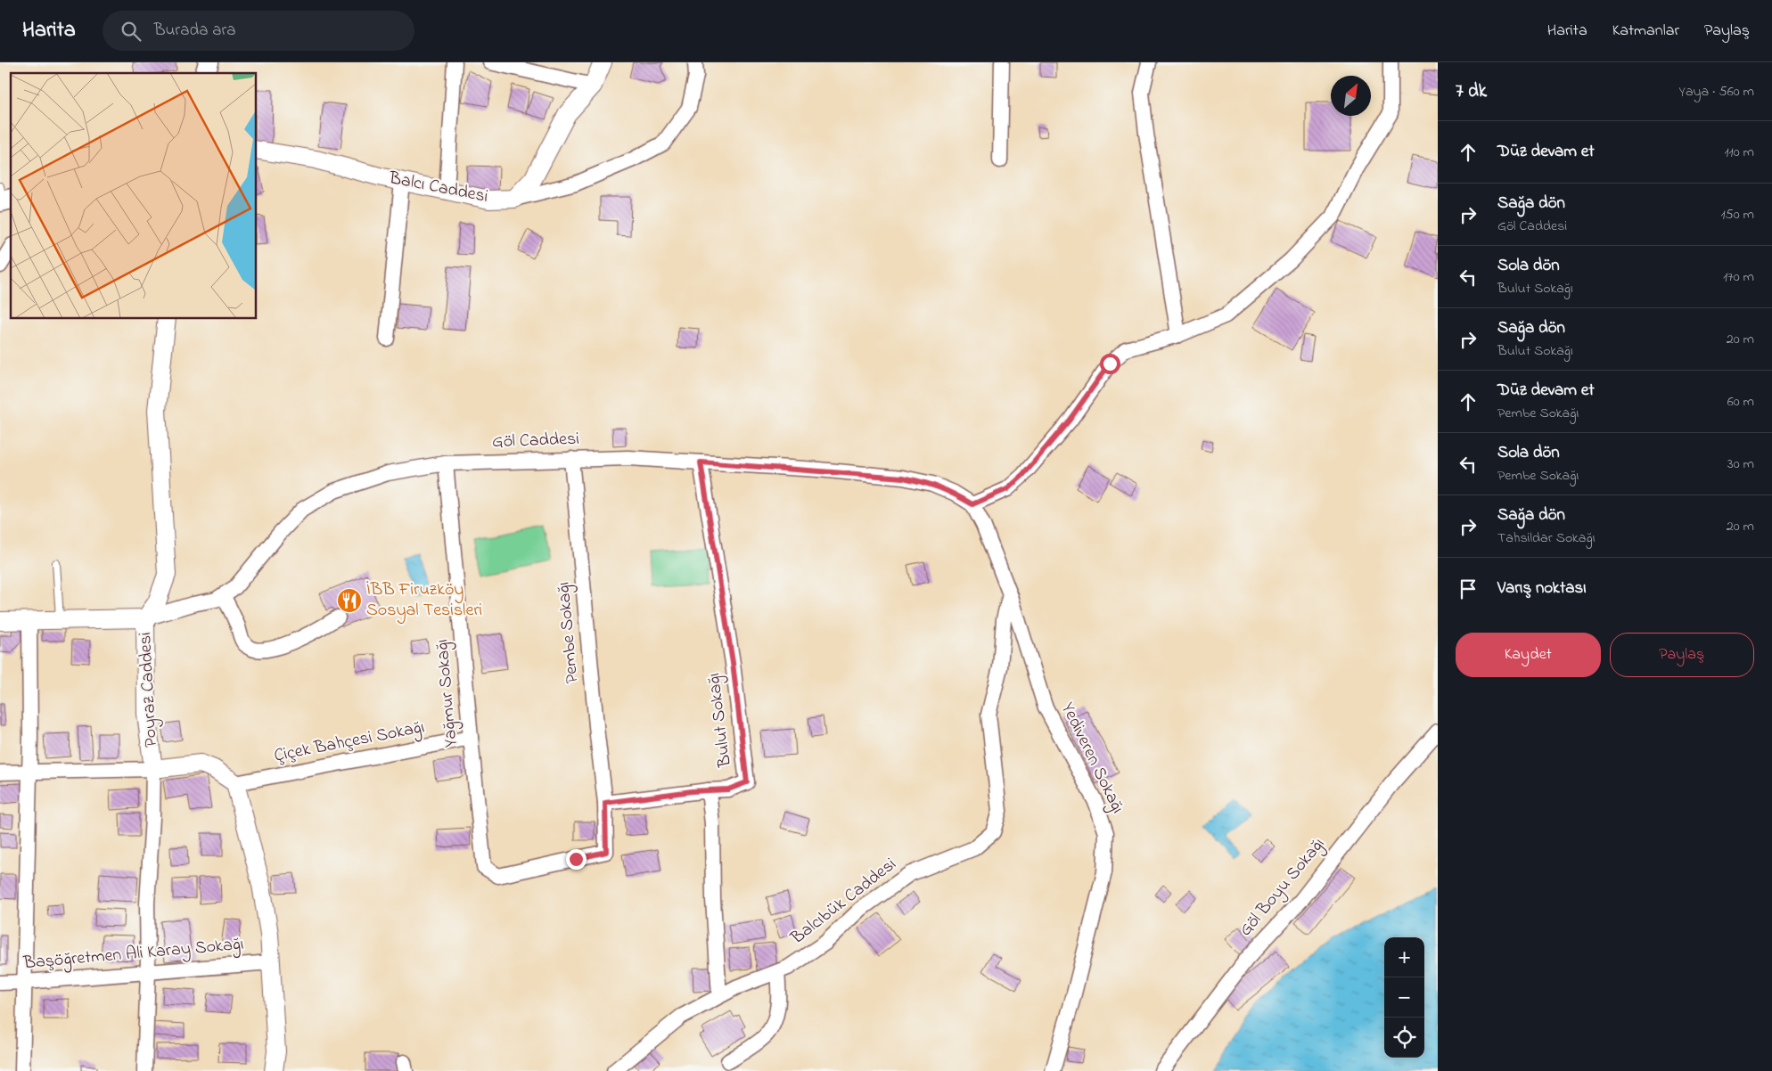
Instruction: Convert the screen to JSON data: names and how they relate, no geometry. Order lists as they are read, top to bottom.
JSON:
{
  "streets": {
    "street": [
      "Balcı Caddesi",
      "Göl Caddesi",
      "Pembe Sokağı",
      "Poyraz Caddesi",
      "Yağmur Sokağı",
      "Bulut Sokağı",
      "Çiçek Bahçesi Sokağı",
      "Yediveren Sokağı",
      "Göl Boyu Sokağı",
      "Balcıbük Caddesi",
      "Başöğretmen Ali Karay Sokağı"
    ]
  },
  "crossings": [
    ["Göl Caddesi", "Pembe Sokağı"],
    ["Göl Caddesi", "Poyraz Caddesi"],
    ["Göl Caddesi", "Yağmur Sokağı"],
    ["Göl Caddesi", "Bulut Sokağı"],
    ["Pembe Sokağı", "Yağmur Sokağı"],
    ["Poyraz Caddesi", "Çiçek Bahçesi Sokağı"],
    ["Yağmur Sokağı", "Çiçek Bahçesi Sokağı"],
    ["Bulut Sokağı", "Balcıbük Caddesi"],
    ["Yediveren Sokağı", "Balcıbük Caddesi"]
  ],
  "places": {
    "restaurant": ["İBB Firuzköy Sosyal Tesisleri"]
  },
  "north": "top right",
  "page": {
    "header": "Harita",
    "search": "Burada ara",
    "nav": ["Harita", "Katmanlar", "Paylaş"],
    "heading": ["7 dk", "Yaya · 560 m"],
    "list": [
      ["Düz devam et", "110 m"],
      ["Sağa dön", "Göl Caddesi", "150 m"],
      ["Sola dön", "Bulut Sokağı", "170 m"],
      ["Sağa dön", "Bulut Sokağı", "20 m"],
      ["Düz devam et", "Pembe Sokağı", "60 m"],
      ["Sola dön", "Pembe Sokağı", "30 m"],
      ["Sağa dön", "Tahsildar Sokağı", "20 m"],
      "Varış noktası"
    ],
    "buttons": ["Kaydet", "Paylaş"],
    "map_buttons": ["+", "−"]
  }
}
